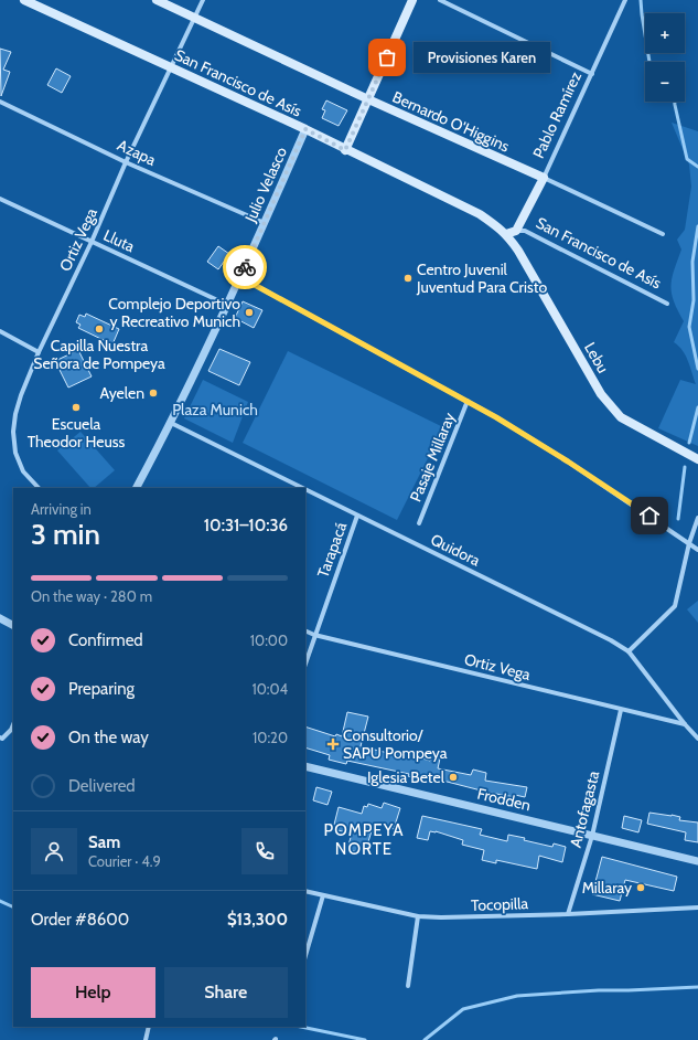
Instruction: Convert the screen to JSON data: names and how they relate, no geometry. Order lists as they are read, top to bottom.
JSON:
{
  "streets": {
    "main road": [
      "San Francisco de Asís",
      "Pablo Ramírez",
      "Bernardo O'Higgins",
      "Lebu"
    ],
    "street": [
      "Azapa",
      "Julio Velasco",
      "Ortiz Vega",
      "Lluta",
      "Pasaje Millaray",
      "Tarapacá",
      "Quidora",
      "Frodden",
      "Antofagasta",
      "Tocopilla"
    ]
  },
  "crossings": [
    ["San Francisco de Asís", "Pablo Ramírez"],
    ["San Francisco de Asís", "Julio Velasco"],
    ["San Francisco de Asís", "Ortiz Vega"],
    ["San Francisco de Asís", "Lebu"],
    ["Pablo Ramírez", "Bernardo O'Higgins"],
    ["Bernardo O'Higgins", "Ortiz Vega"],
    ["Azapa", "Julio Velasco"],
    ["Azapa", "Ortiz Vega"],
    ["Julio Velasco", "Lluta"],
    ["Julio Velasco", "Quidora"],
    ["Ortiz Vega", "Lluta"],
    ["Ortiz Vega", "Tarapacá"],
    ["Ortiz Vega", "Quidora"],
    ["Ortiz Vega", "Antofagasta"],
    ["Tarapacá", "Quidora"],
    ["Frodden", "Antofagasta"],
    ["Antofagasta", "Tocopilla"]
  ],
  "districts": ["POMPEYA NORTE"],
  "parks": ["Plaza Munich"],
  "places": {
    "other": [
      "Provisiones Karen",
      "Centro Juvenil Juventud Para Cristo",
      "Complejo Deportivo y Recreativo Munich",
      "Capilla Nuestra Señora de Pompeya",
      "Ayelen",
      "Escuela Theodor Heuss",
      "Iglesia Betel",
      "Millaray"
    ],
    "health": ["Consultorio/ SAPU Pompeya"]
  },
  "page": {
    "map_buttons": ["+", "−"],
    "bubble": "Provisiones Karen",
    "heading": ["3 min", "Arriving in", "10:31–10:36"],
    "panel": [
      "Sam",
      "Courier · 4.9",
      "Order #8600",
      "$13,300"
    ],
    "bar": "On the way · 280 m",
    "list": [
      ["Confirmed", "10:00"],
      ["Preparing", "10:04"],
      ["On the way", "10:20"],
      "Delivered"
    ],
    "buttons": ["Help", "Share"]
  }
}
